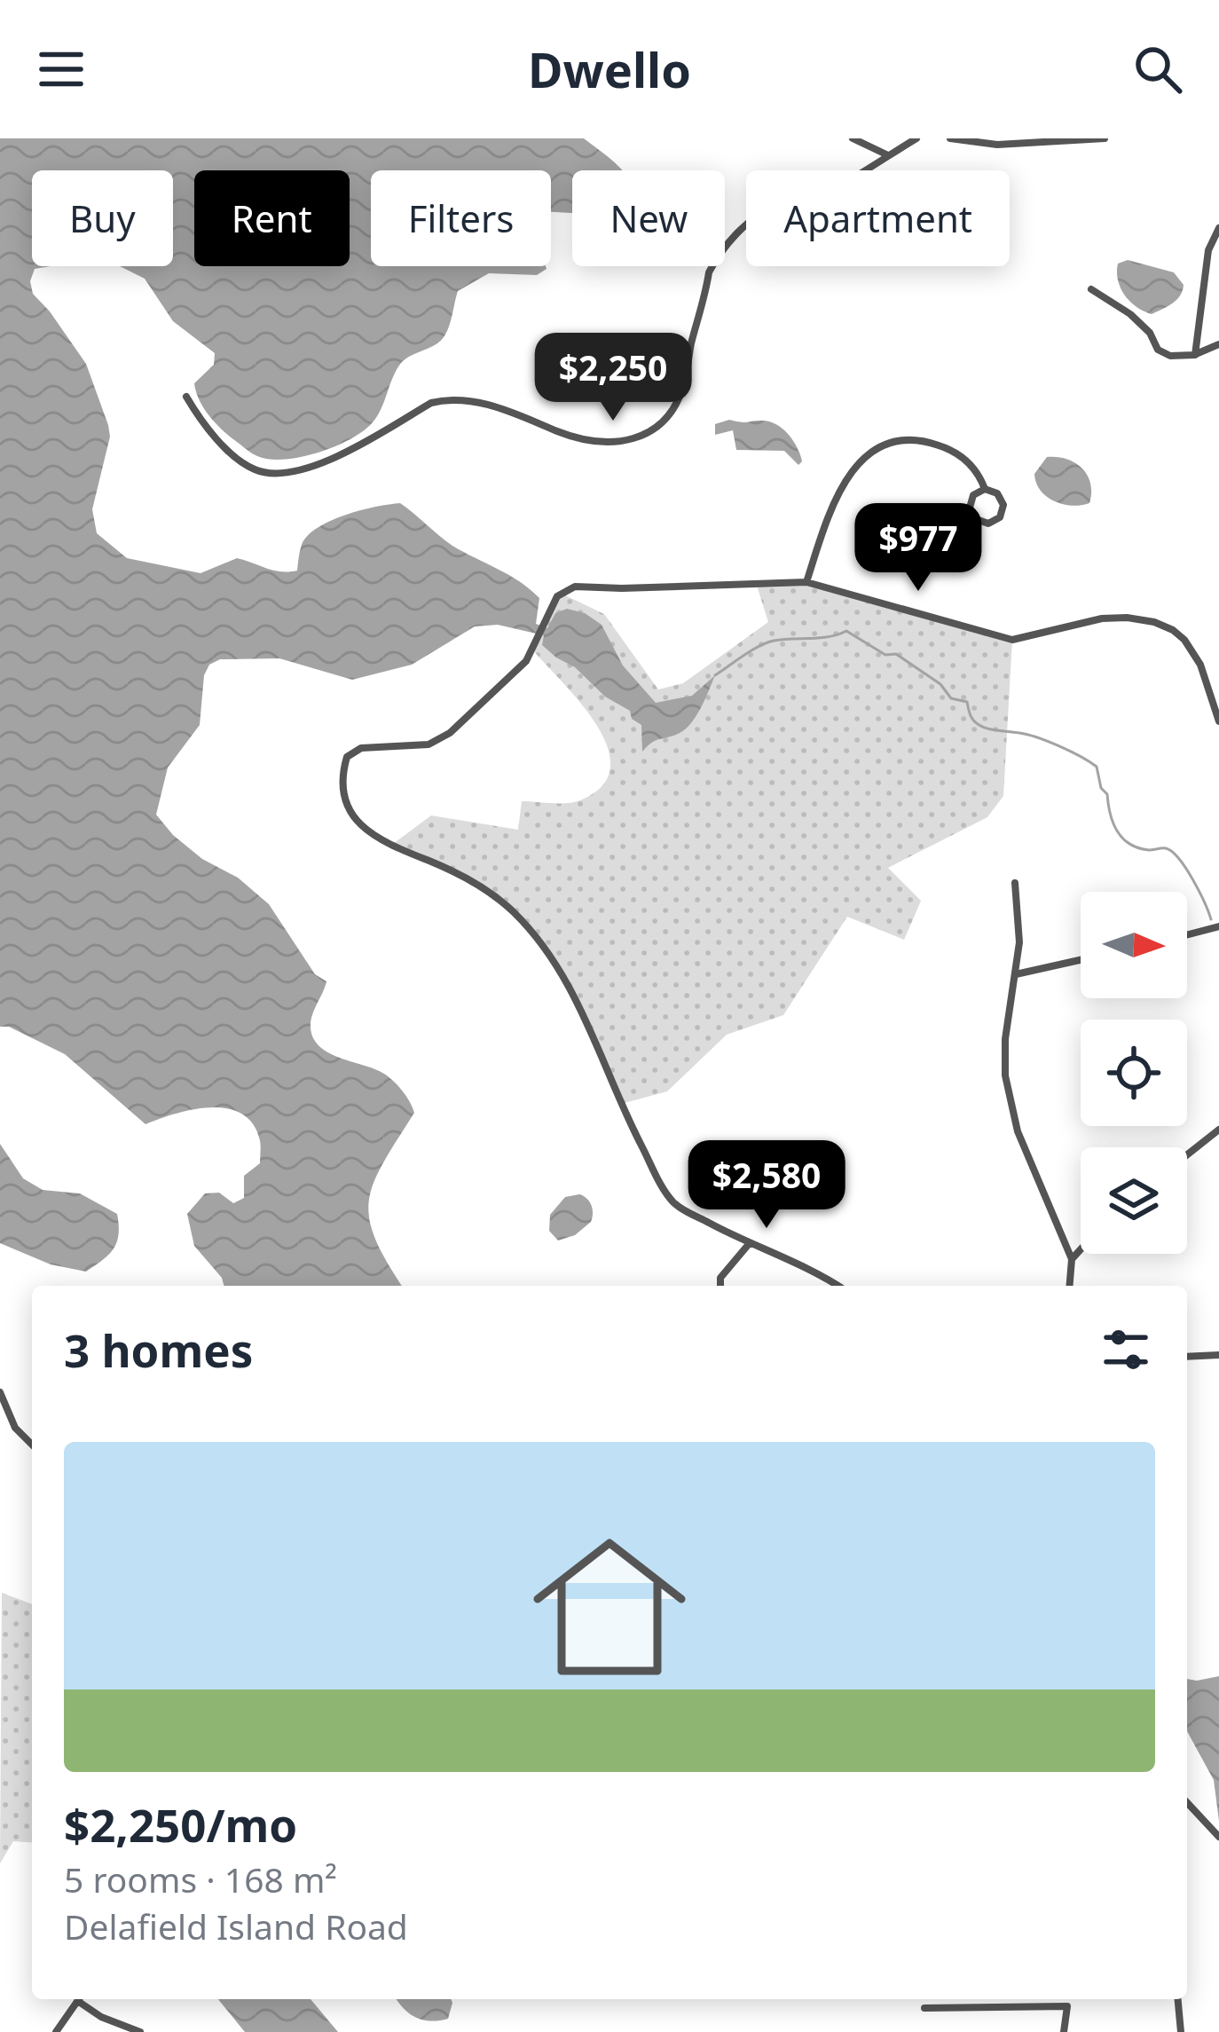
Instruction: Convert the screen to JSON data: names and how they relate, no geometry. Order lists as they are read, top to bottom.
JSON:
{
  "north": "right",
  "page": {
    "header": "Dwello",
    "chip": [
      "Buy",
      "Rent",
      "Filters",
      "New",
      "Apartment"
    ],
    "price": ["$2,250", "$977", "$2,580"],
    "heading": "3 homes",
    "list": [
      {
        "name": "$2,250/mo",
        "note": "5 rooms · 168 m² · Delafield Island Road"
      }
    ]
  }
}
